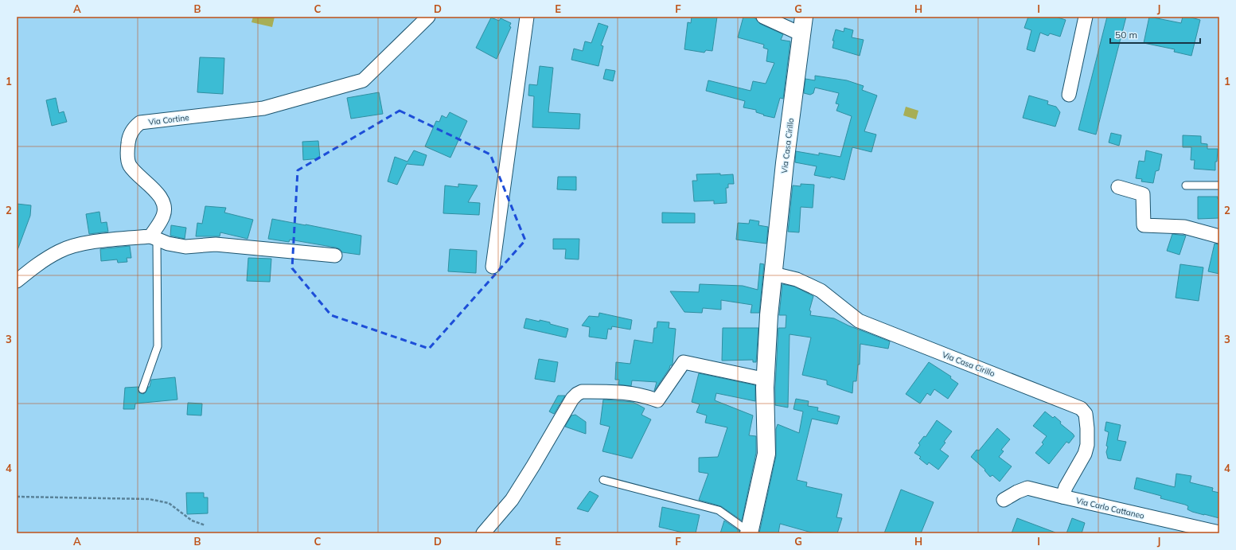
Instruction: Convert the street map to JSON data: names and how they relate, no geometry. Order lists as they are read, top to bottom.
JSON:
{
  "streets": {
    "street": ["Via Cortine", "Via Casa Cirillo", "Via Carlo Cattaneo"]
  },
  "crossings": [
    ["Via Casa Cirillo", "Via Carlo Cattaneo"]
  ],
  "scale_bar": "50 m",
  "grid": {
    "columns": [
      "A",
      "B",
      "C",
      "D",
      "E",
      "F",
      "G",
      "H",
      "I",
      "J"
    ],
    "rows": [
      "1",
      "2",
      "3",
      "4"
    ]
  }
}
